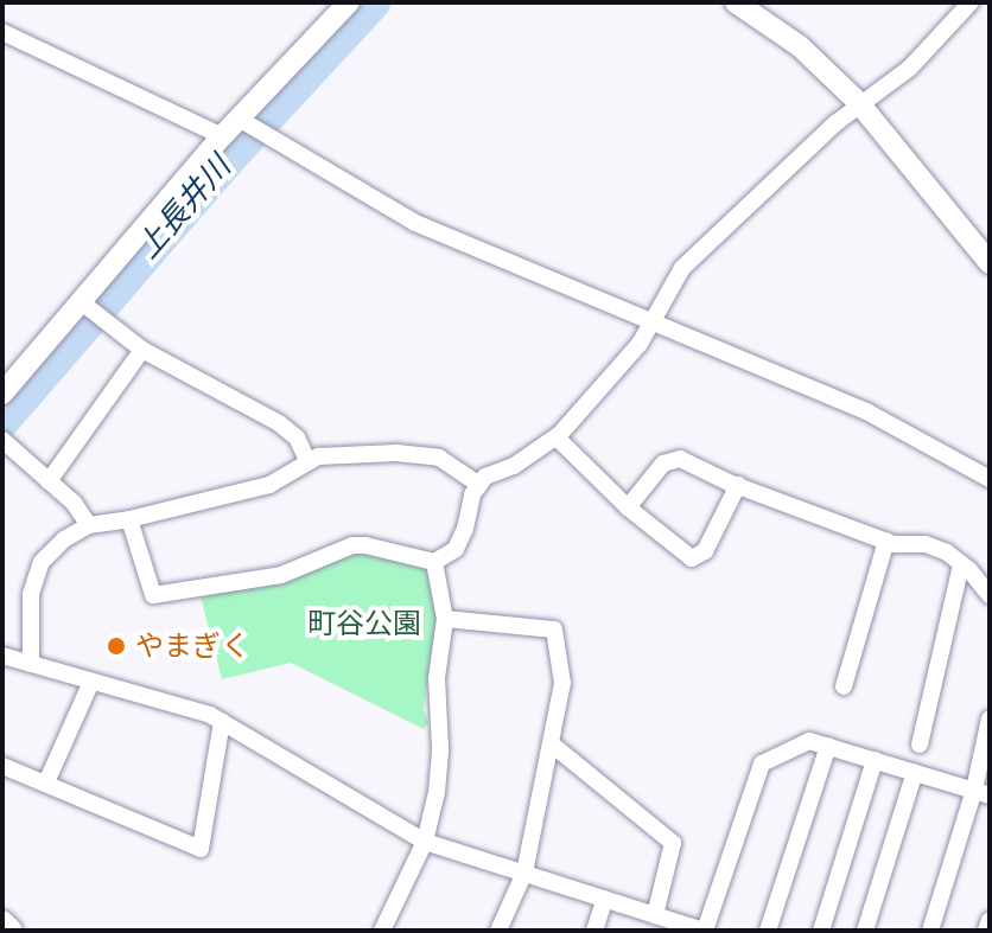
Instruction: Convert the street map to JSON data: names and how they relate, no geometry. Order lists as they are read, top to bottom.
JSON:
{
  "water": ["上長井川"],
  "parks": ["町谷公園"],
  "places": ["やまぎく"]
}
